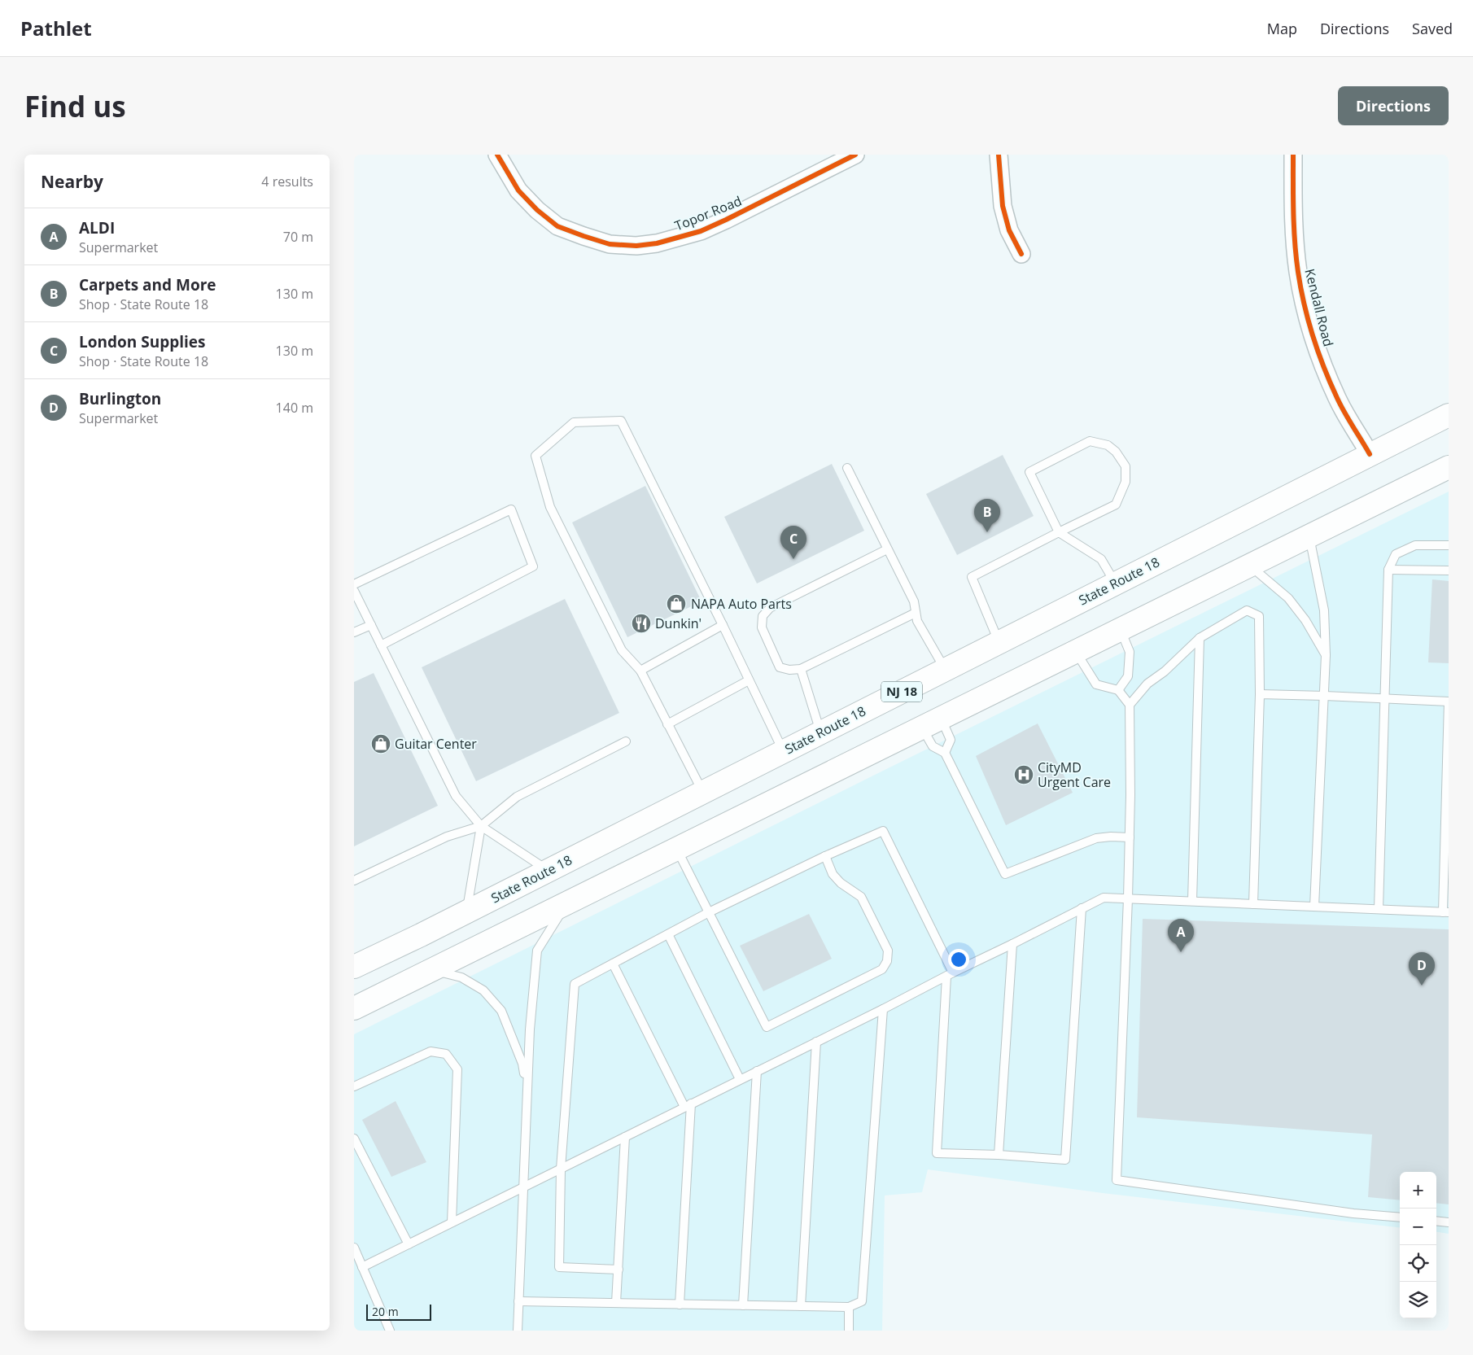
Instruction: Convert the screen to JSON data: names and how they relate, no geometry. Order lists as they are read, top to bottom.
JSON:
{
  "streets": {
    "highway": ["State Route 18", "NJ 18"],
    "street": ["Topor Road", "Kendall Road"]
  },
  "crossings": [
    ["Kendall Road", "State Route 18"]
  ],
  "places": {
    "shop": ["NAPA Auto Parts", "Guitar Center"],
    "restaurant": ["Dunkin'"],
    "hospital": ["CityMD Urgent Care"]
  },
  "scale_bar": "20 m",
  "page": {
    "header": "Pathlet",
    "nav": ["Map", "Directions", "Saved"],
    "buttons": "Directions",
    "title": "Find us",
    "heading": ["Nearby", "4 results"],
    "list": [
      {
        "mark": "A",
        "name": "ALDI",
        "note": "Supermarket",
        "value": "70 m"
      },
      {
        "mark": "B",
        "name": "Carpets and More",
        "note": "Shop · State Route 18",
        "value": "130 m"
      },
      {
        "mark": "C",
        "name": "London Supplies",
        "note": "Shop · State Route 18",
        "value": "130 m"
      },
      {
        "mark": "D",
        "name": "Burlington",
        "note": "Supermarket",
        "value": "140 m"
      }
    ],
    "pins": [
      "B",
      "C",
      "A",
      "D"
    ],
    "map_buttons": ["+", "−"],
    "scale": "20 m"
  }
}
